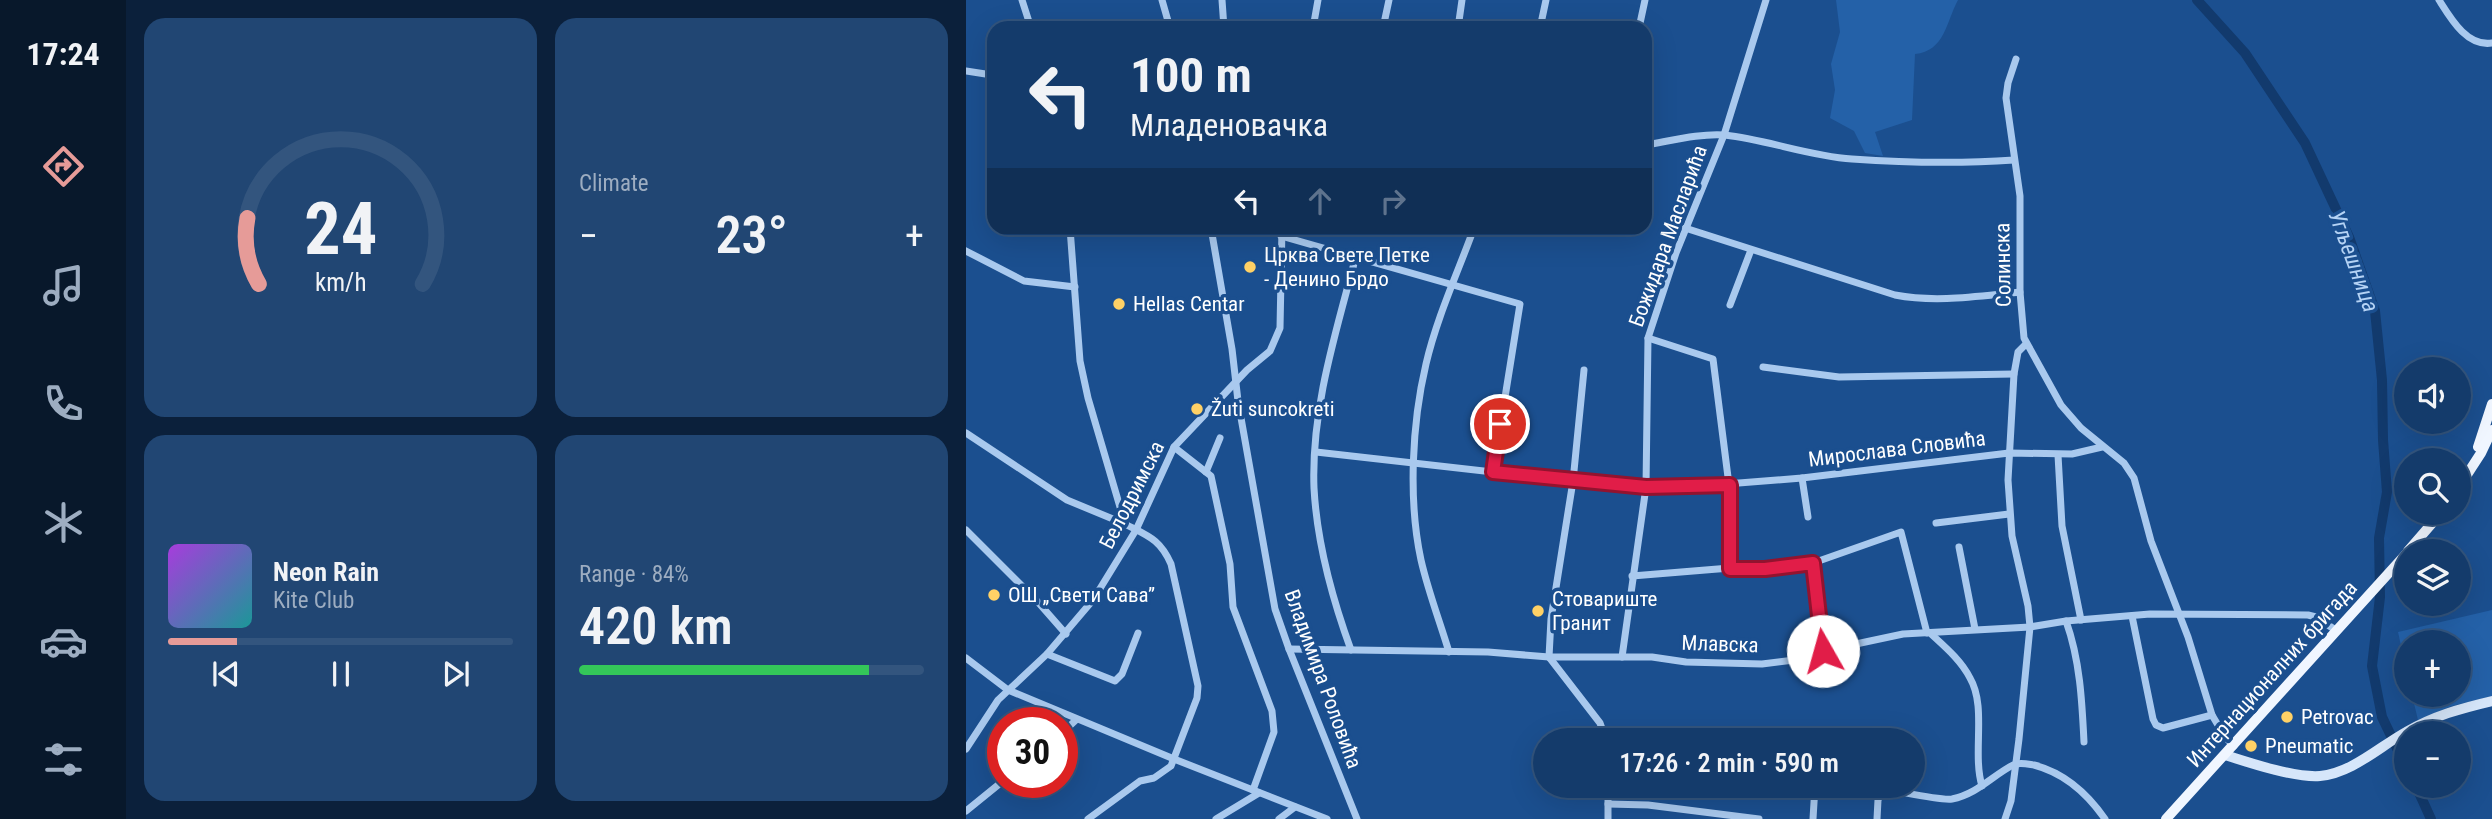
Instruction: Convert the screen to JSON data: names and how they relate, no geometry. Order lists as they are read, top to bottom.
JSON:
{
  "streets": {
    "main road": ["Интернационалних бригада"],
    "street": [
      "Божидара Масларића",
      "Солинска",
      "Мирослава Словића",
      "Белодримска",
      "Млавска",
      "Владимира Роловића"
    ]
  },
  "crossings": [
    ["Божидара Масларића", "Мирослава Словића"],
    ["Божидара Масларића", "Млавска"],
    ["Солинска", "Млавска"],
    ["Солинска", "Интернационалних бригада"],
    ["Белодримска", "Владимира Роловића"],
    ["Млавска", "Интернационалних бригада"],
    ["Млавска", "Владимира Роловића"]
  ],
  "water": ["Угљешница"],
  "places": [
    "Црква Свете Петке - Денино Брдо",
    "Hellas Centar",
    "Žuti suncokreti",
    "ОШ „Свети Сава”",
    "Стовариште Гранит",
    "Petrovac",
    "Pneumatic"
  ],
  "page": {
    "tabs": "17:24",
    "tile": [
      "Climate",
      ["Range · 84%", "420 km"]
    ],
    "turn": ["100 m", "Младеновачка"],
    "heat": ["−", "23°", "+"],
    "map_buttons": ["+", "−"],
    "song": ["Neon Rain", "Kite Club"],
    "limit": "30",
    "trip": "17:26 · 2 min · 590 m",
    "gauge": ["24", "km/h"]
  }
}
